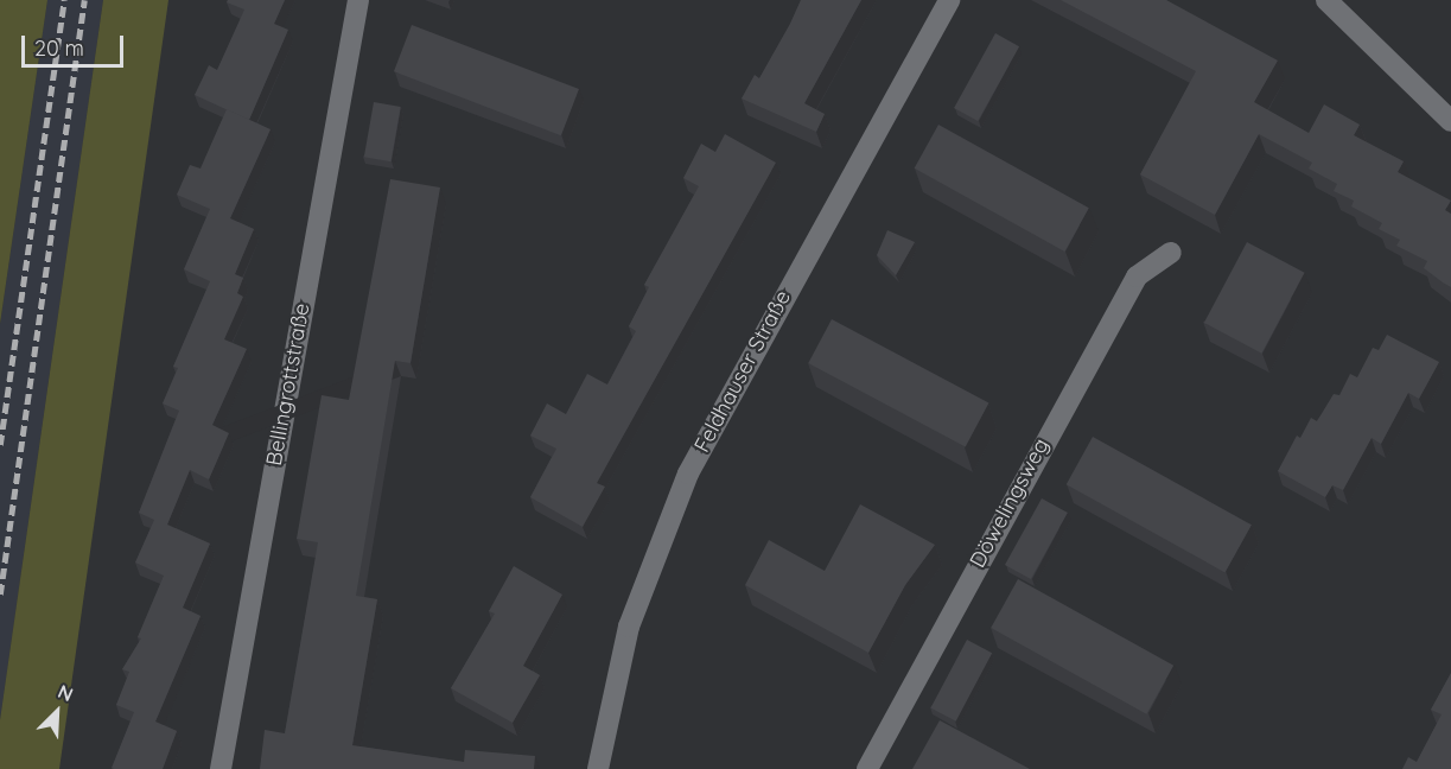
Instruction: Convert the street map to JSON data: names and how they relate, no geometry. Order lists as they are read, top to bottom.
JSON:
{
  "streets": {
    "street": ["Feldhauser Straße", "Bellingrottstraße", "Döwelingsweg"]
  },
  "scale_bar": "20 m",
  "north": "top right"
}
